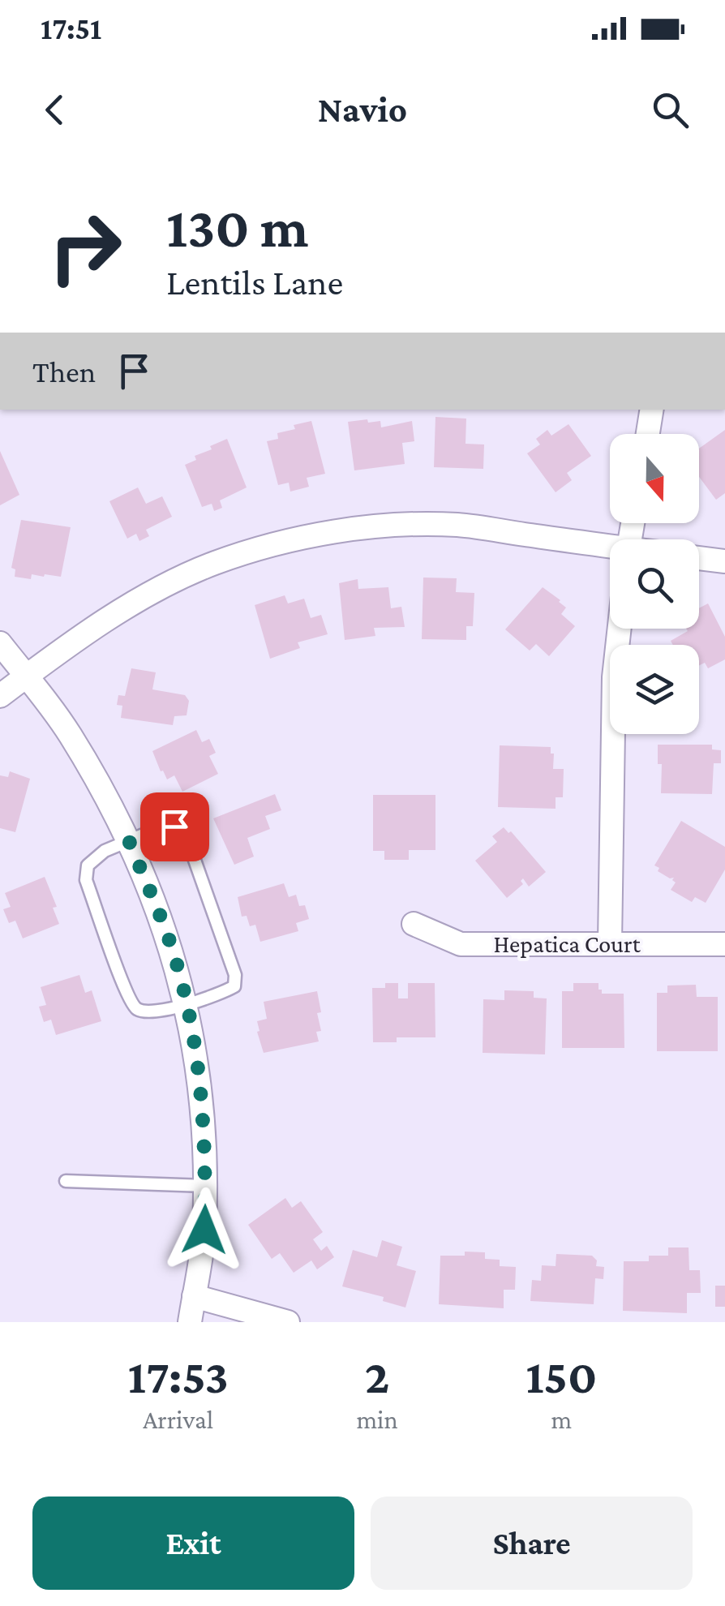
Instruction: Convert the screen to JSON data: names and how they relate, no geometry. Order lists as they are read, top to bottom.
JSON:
{
  "streets": {
    "street": ["Hepatica Court"]
  },
  "north": "bottom",
  "page": {
    "status": "17:51",
    "header": "Navio",
    "turn": ["130 m", "Lentils Lane"],
    "then": "Then",
    "eta": [
      "17:53",
      "Arrival",
      "2",
      "min",
      "150",
      "m"
    ],
    "buttons": ["Exit", "Share"]
  }
}
